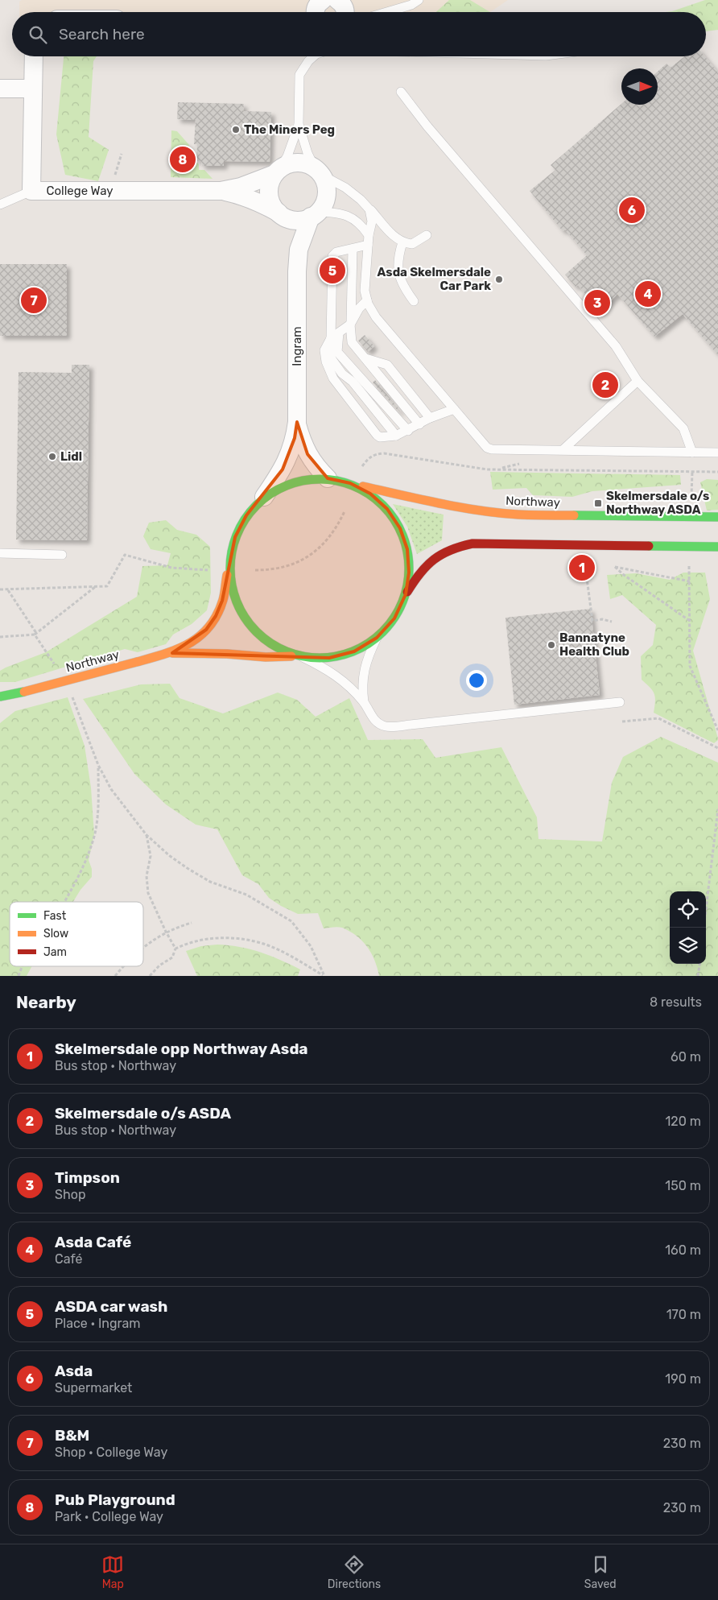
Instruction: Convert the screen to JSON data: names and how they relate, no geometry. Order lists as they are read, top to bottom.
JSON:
{
  "streets": {
    "street": ["College Way", "Ingram", "Northway"]
  },
  "crossings": [
    ["College Way", "Ingram"],
    ["Ingram", "Northway"]
  ],
  "places": {
    "other": [
      "The Miners Peg",
      "Asda Skelmersdale Car Park",
      "Lidl",
      "Bannatyne Health Club"
    ],
    "transit": ["Skelmersdale o/s Northway ASDA"]
  },
  "legend": ["Fast", "Slow", "Jam"],
  "north": "right",
  "page": {
    "search": "Search here",
    "pins": [
      "8",
      "6",
      "5",
      "4",
      "7",
      "3",
      "2",
      "1"
    ],
    "heading": ["Nearby", "8 results"],
    "list": [
      {
        "mark": "1",
        "name": "Skelmersdale opp Northway Asda",
        "note": "Bus stop · Northway",
        "value": "60 m"
      },
      {
        "mark": "2",
        "name": "Skelmersdale o/s ASDA",
        "note": "Bus stop · Northway",
        "value": "120 m"
      },
      {
        "mark": "3",
        "name": "Timpson",
        "note": "Shop",
        "value": "150 m"
      },
      {
        "mark": "4",
        "name": "Asda Café",
        "note": "Café",
        "value": "160 m"
      },
      {
        "mark": "5",
        "name": "ASDA car wash",
        "note": "Place · Ingram",
        "value": "170 m"
      },
      {
        "mark": "6",
        "name": "Asda",
        "note": "Supermarket",
        "value": "190 m"
      },
      {
        "mark": "7",
        "name": "B&M",
        "note": "Shop · College Way",
        "value": "230 m"
      },
      {
        "mark": "8",
        "name": "Pub Playground",
        "note": "Park · College Way",
        "value": "230 m"
      }
    ],
    "nav": ["Map", "Directions", "Saved"]
  }
}
